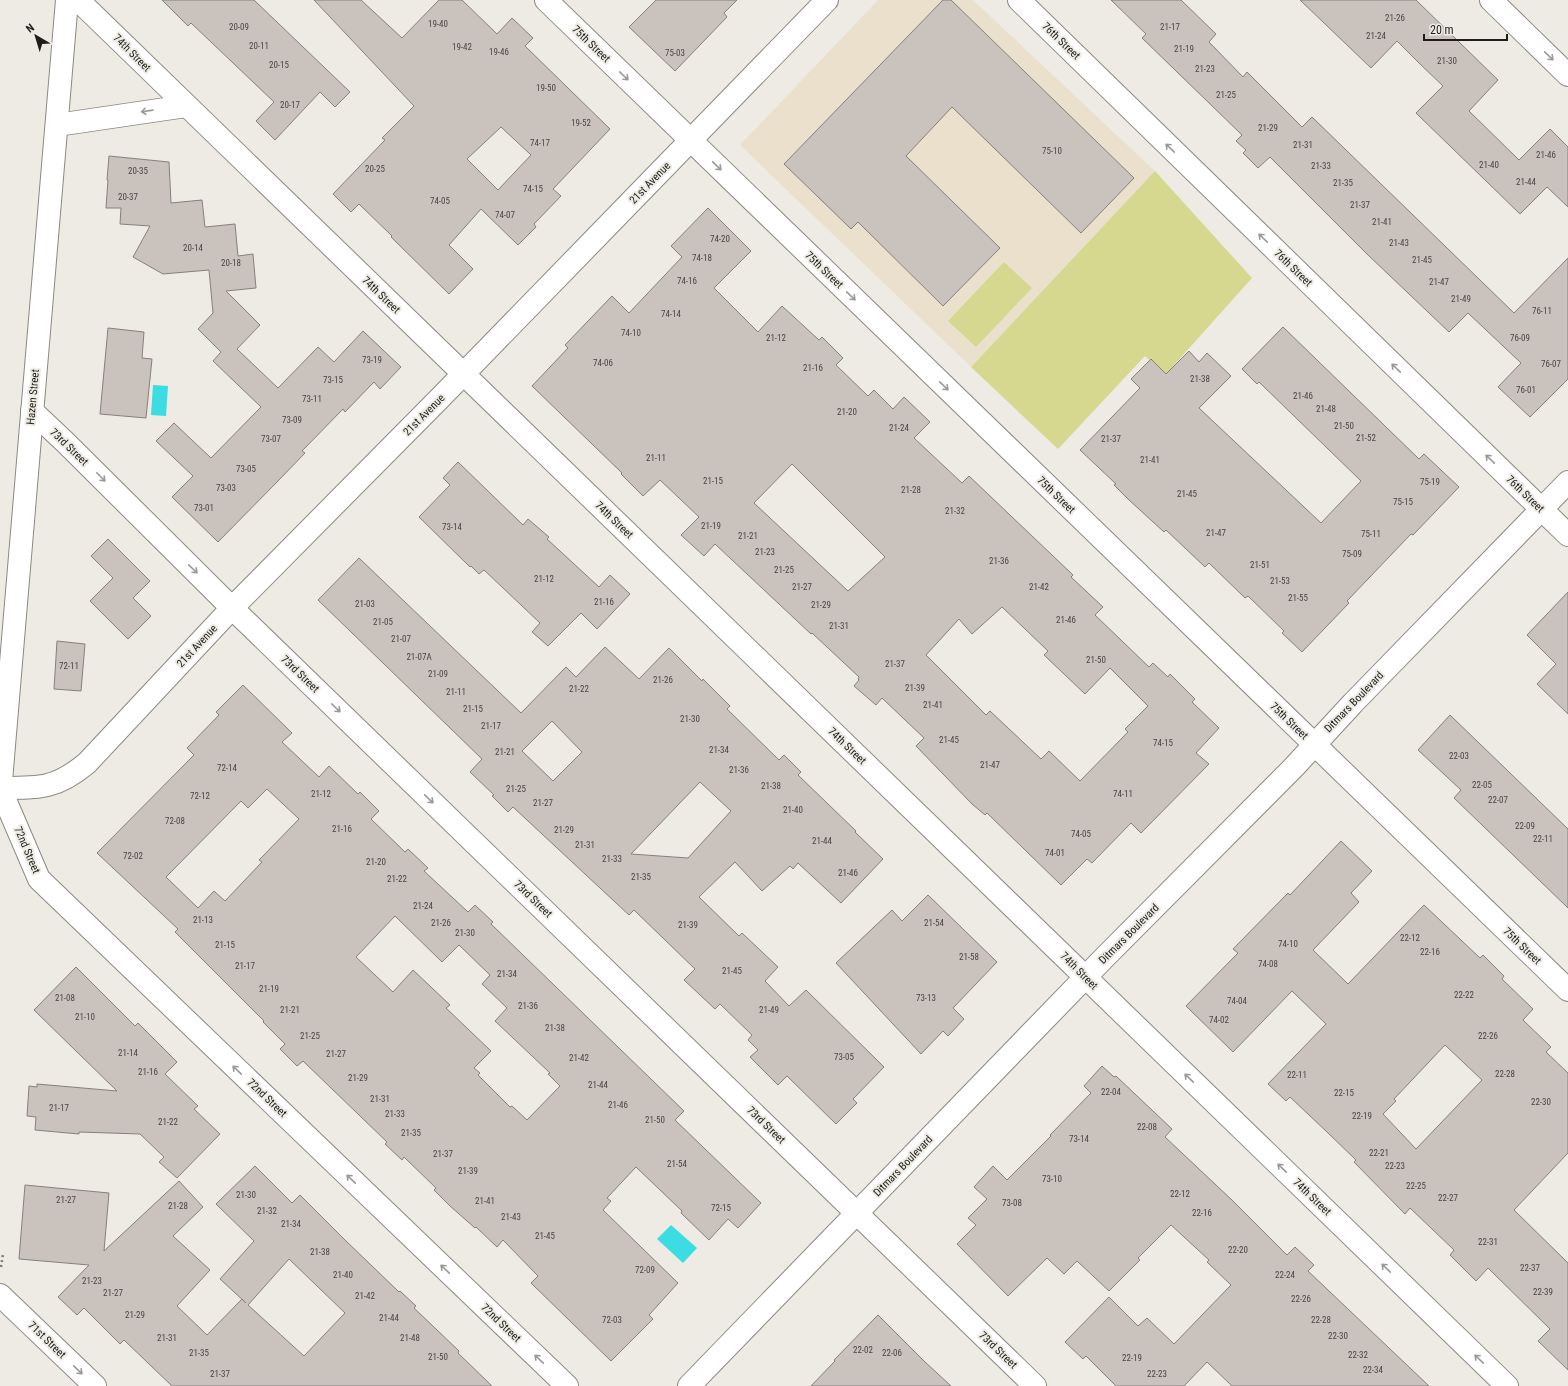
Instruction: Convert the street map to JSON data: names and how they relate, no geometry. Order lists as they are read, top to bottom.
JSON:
{
  "streets": {
    "street": [
      "76th Street",
      "75th Street",
      "74th Street",
      "21st Avenue",
      "Hazen Street",
      "73rd Street",
      "Ditmars Boulevard",
      "72nd Street",
      "71st Street"
    ]
  },
  "crossings": [
    ["76th Street", "Ditmars Boulevard"],
    ["75th Street", "21st Avenue"],
    ["75th Street", "Ditmars Boulevard"],
    ["74th Street", "21st Avenue"],
    ["74th Street", "Ditmars Boulevard"],
    ["21st Avenue", "Hazen Street"],
    ["21st Avenue", "73rd Street"],
    ["21st Avenue", "72nd Street"],
    ["Hazen Street", "73rd Street"],
    ["Hazen Street", "72nd Street"],
    ["73rd Street", "Ditmars Boulevard"]
  ],
  "one_way": [
    "76th Street",
    "75th Street",
    "73rd Street",
    "72nd Street",
    "71st Street"
  ],
  "house_numbers": [
    "21-26",
    "19-40",
    "20-09",
    "21-17",
    "21-24",
    "20-11",
    "19-42",
    "21-19",
    "19-46",
    "75-03",
    "21-30",
    "20-15",
    "21-23",
    "19-50",
    "21-25",
    "20-17",
    "19-52",
    "21-29",
    "74-17",
    "21-31",
    "75-10",
    "21-46",
    "21-40",
    "21-33",
    "20-25",
    "20-35",
    "21-44",
    "21-35",
    "74-15",
    "20-37",
    "74-05",
    "21-37",
    "74-07",
    "21-41",
    "74-20",
    "21-43",
    "20-14",
    "74-18",
    "21-45",
    "20-18",
    "74-16",
    "21-47",
    "21-49",
    "76-11",
    "74-14",
    "74-10",
    "21-12",
    "76-09",
    "73-19",
    "74-06",
    "76-07",
    "21-16",
    "21-38",
    "73-15",
    "76-01",
    "21-46",
    "73-11",
    "21-48",
    "21-20",
    "73-09",
    "21-50",
    "21-24",
    "21-52",
    "73-07",
    "21-37",
    "21-11",
    "21-41",
    "73-05",
    "21-15",
    "75-19",
    "73-03",
    "21-28",
    "21-45",
    "75-15",
    "73-01",
    "21-32",
    "21-19",
    "73-14",
    "21-47",
    "75-11",
    "21-21",
    "21-23",
    "75-09",
    "21-36",
    "21-51",
    "21-25",
    "21-12",
    "21-53",
    "21-27",
    "21-42",
    "21-55",
    "21-16",
    "21-03",
    "21-29",
    "21-46",
    "21-05",
    "21-31",
    "21-07",
    "21-07A",
    "21-50",
    "21-37",
    "72-11",
    "21-09",
    "21-26",
    "21-39",
    "21-22",
    "21-11",
    "21-41",
    "21-15",
    "21-30",
    "21-17",
    "21-45",
    "74-15",
    "21-34",
    "21-21",
    "22-03",
    "21-47",
    "72-14",
    "21-36",
    "22-05",
    "21-38",
    "21-25",
    "21-12",
    "74-11",
    "72-12",
    "22-07",
    "21-27",
    "21-40",
    "72-08",
    "22-09",
    "21-16",
    "21-29",
    "74-05",
    "22-11",
    "21-44",
    "21-31",
    "74-01",
    "72-02",
    "21-33",
    "21-20",
    "21-46",
    "21-35",
    "21-22",
    "21-24",
    "21-13",
    "21-26",
    "21-54",
    "21-39",
    "21-30",
    "22-12",
    "74-10",
    "21-15",
    "22-16",
    "21-58",
    "74-08",
    "21-17",
    "21-45",
    "21-34",
    "21-19",
    "22-22",
    "21-08",
    "73-13",
    "74-04",
    "21-36",
    "21-21",
    "21-49",
    "21-10",
    "74-02",
    "21-38",
    "21-25",
    "22-26",
    "21-14",
    "21-27",
    "73-05",
    "21-42",
    "21-16",
    "22-28",
    "22-11",
    "21-29",
    "21-44",
    "22-04",
    "22-15",
    "21-31",
    "22-30",
    "21-46",
    "21-17",
    "21-33",
    "22-19",
    "21-50",
    "21-22",
    "22-08",
    "21-35",
    "73-14",
    "22-21",
    "21-37",
    "21-54",
    "22-23",
    "21-39",
    "73-10",
    "22-25",
    "22-12",
    "21-30",
    "22-27",
    "21-27",
    "21-41",
    "73-08",
    "21-28",
    "72-15",
    "21-32",
    "22-16",
    "21-43",
    "21-34",
    "21-45",
    "22-31",
    "22-20",
    "21-38",
    "22-37",
    "72-09",
    "21-40",
    "22-24",
    "21-23",
    "22-39",
    "21-27",
    "21-42",
    "22-26",
    "21-29",
    "21-44",
    "72-03",
    "22-28",
    "22-30",
    "21-31",
    "21-48",
    "22-02",
    "21-35",
    "22-06",
    "22-32",
    "21-50",
    "22-19",
    "22-34",
    "21-37",
    "22-23"
  ],
  "scale_bar": "20 m",
  "north": "top left"
}
